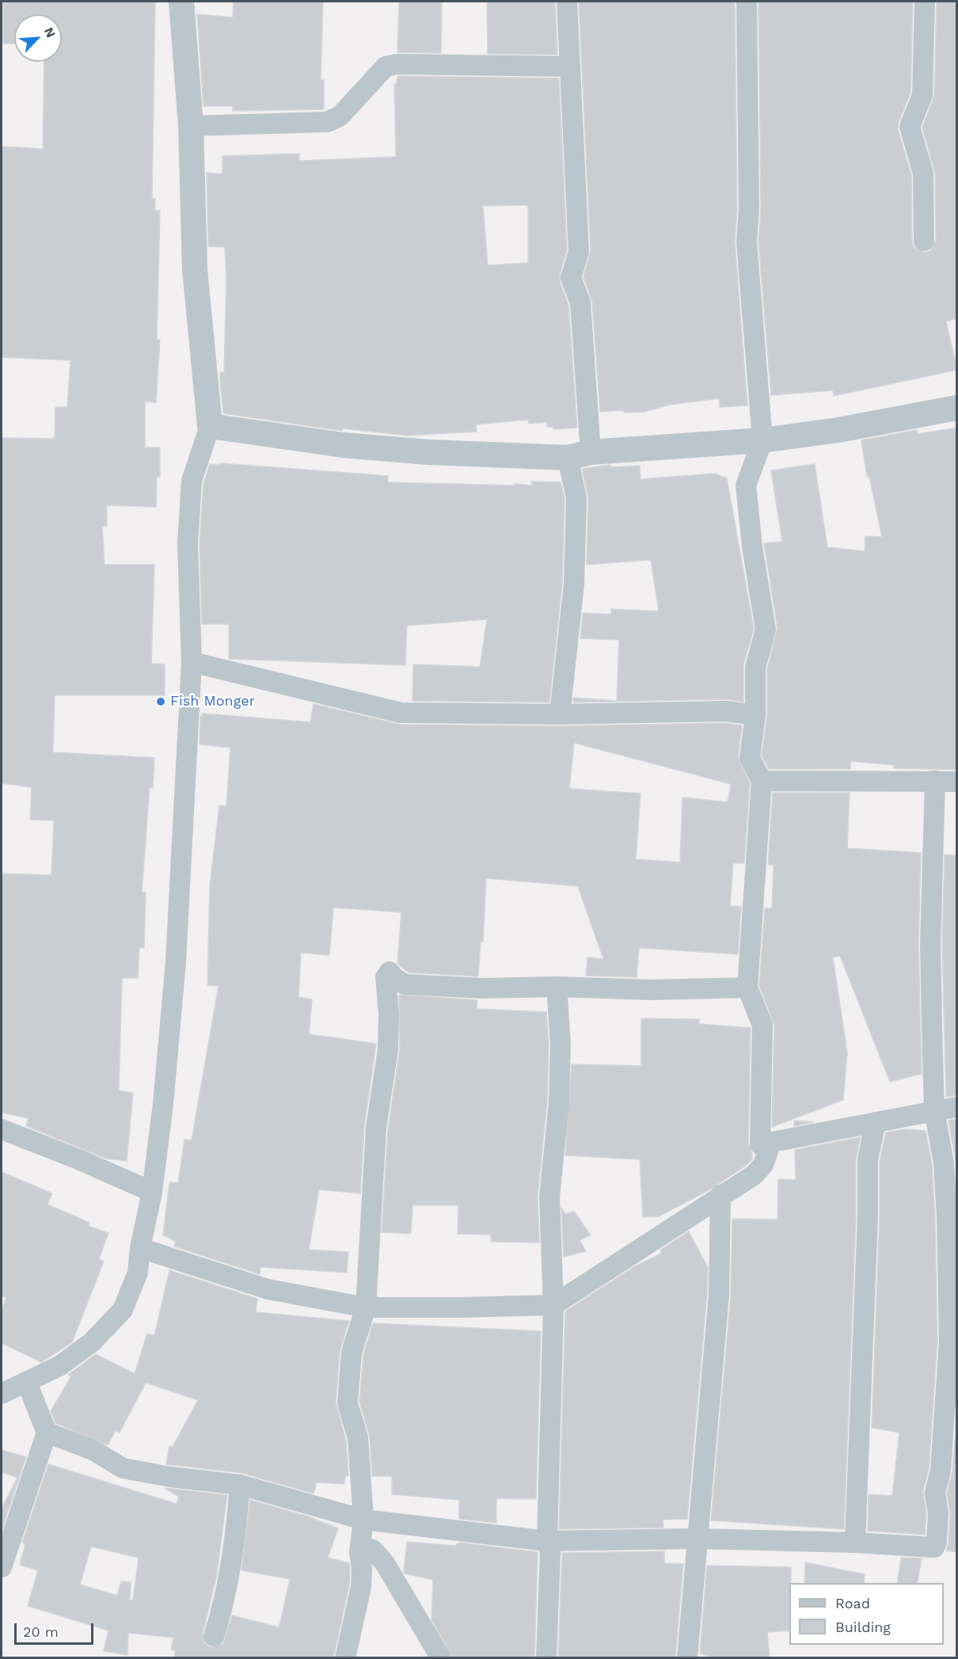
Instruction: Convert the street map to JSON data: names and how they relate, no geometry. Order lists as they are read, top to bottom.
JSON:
{
  "places": ["Fish Monger"],
  "legend": ["Road", "Building"],
  "scale_bar": "20 m",
  "north": "top right"
}
